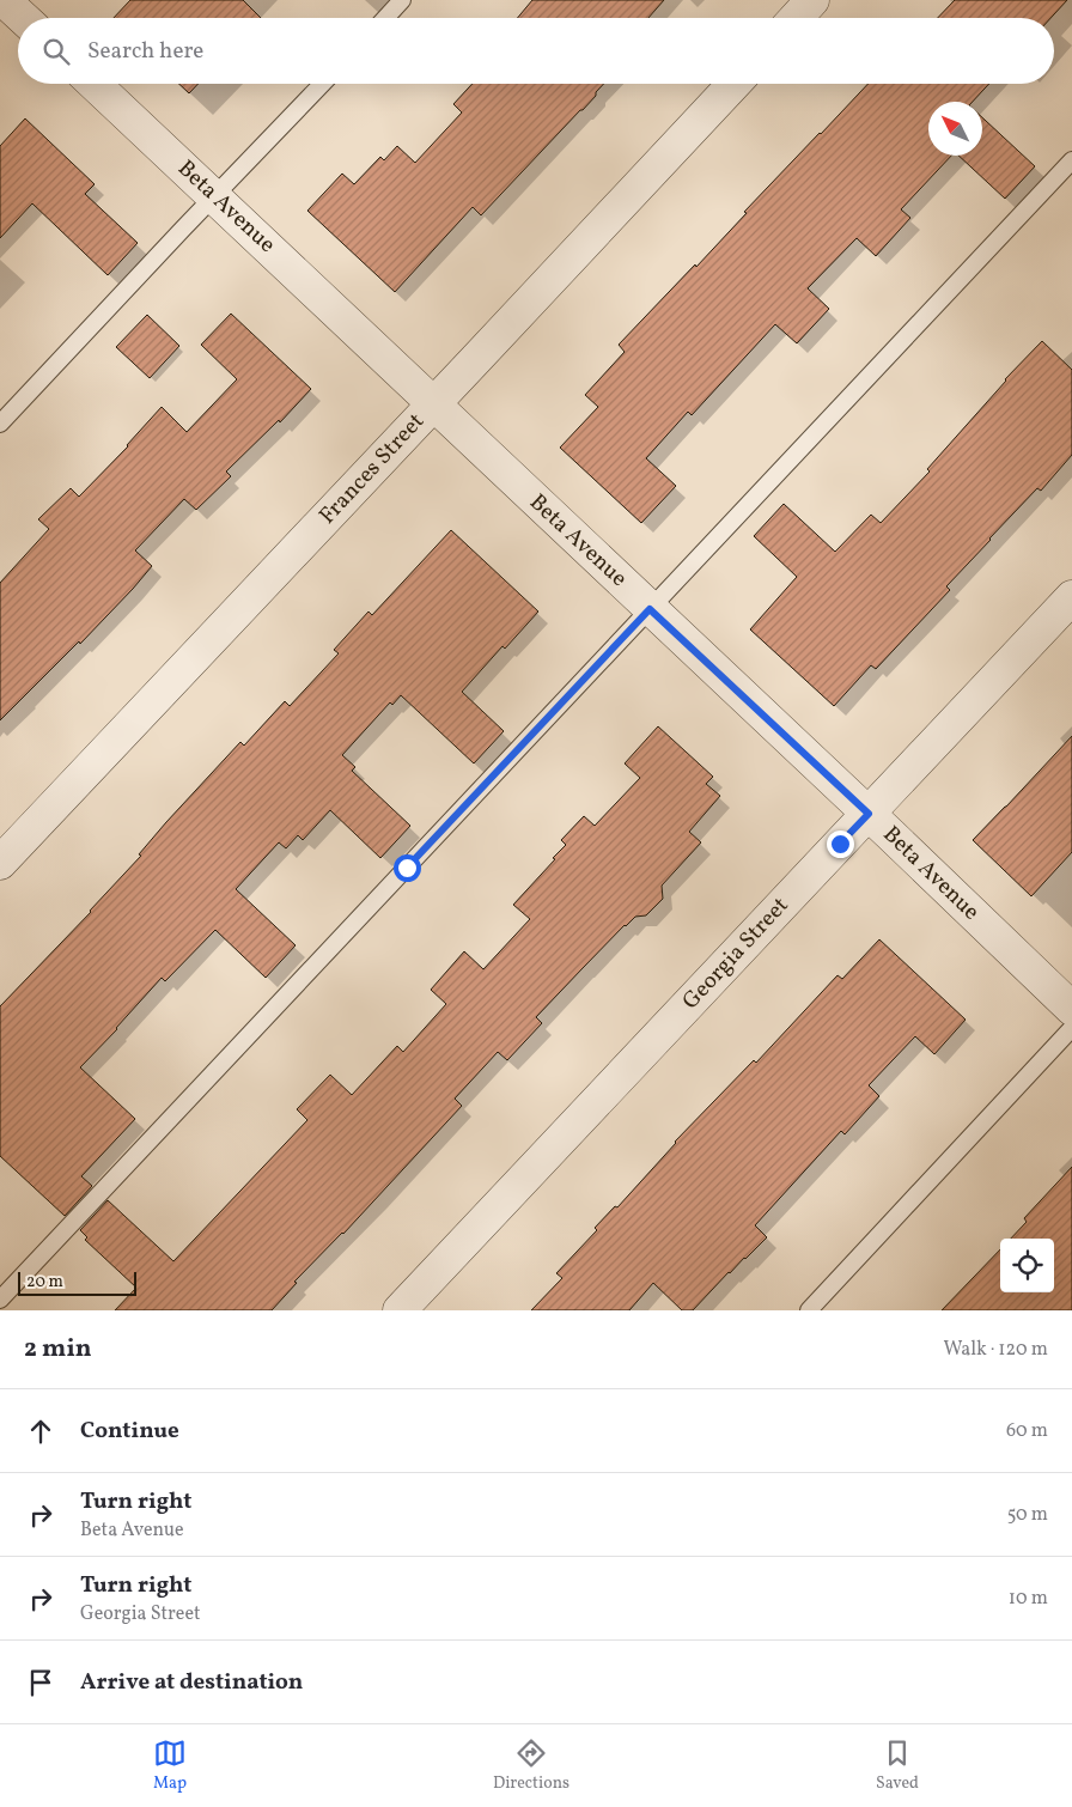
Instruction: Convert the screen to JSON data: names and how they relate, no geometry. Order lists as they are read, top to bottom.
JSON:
{
  "streets": {
    "street": ["Beta Avenue", "Frances Street", "Georgia Street"]
  },
  "crossings": [
    ["Beta Avenue", "Frances Street"],
    ["Beta Avenue", "Georgia Street"]
  ],
  "scale_bar": "20 m",
  "north": "top left",
  "page": {
    "search": "Search here",
    "scale": "20 m",
    "heading": ["2 min", "Walk · 120 m"],
    "list": [
      ["Continue", "60 m"],
      ["Turn right", "Beta Avenue", "50 m"],
      ["Turn right", "Georgia Street", "10 m"],
      "Arrive at destination"
    ],
    "nav": ["Map", "Directions", "Saved"]
  }
}
